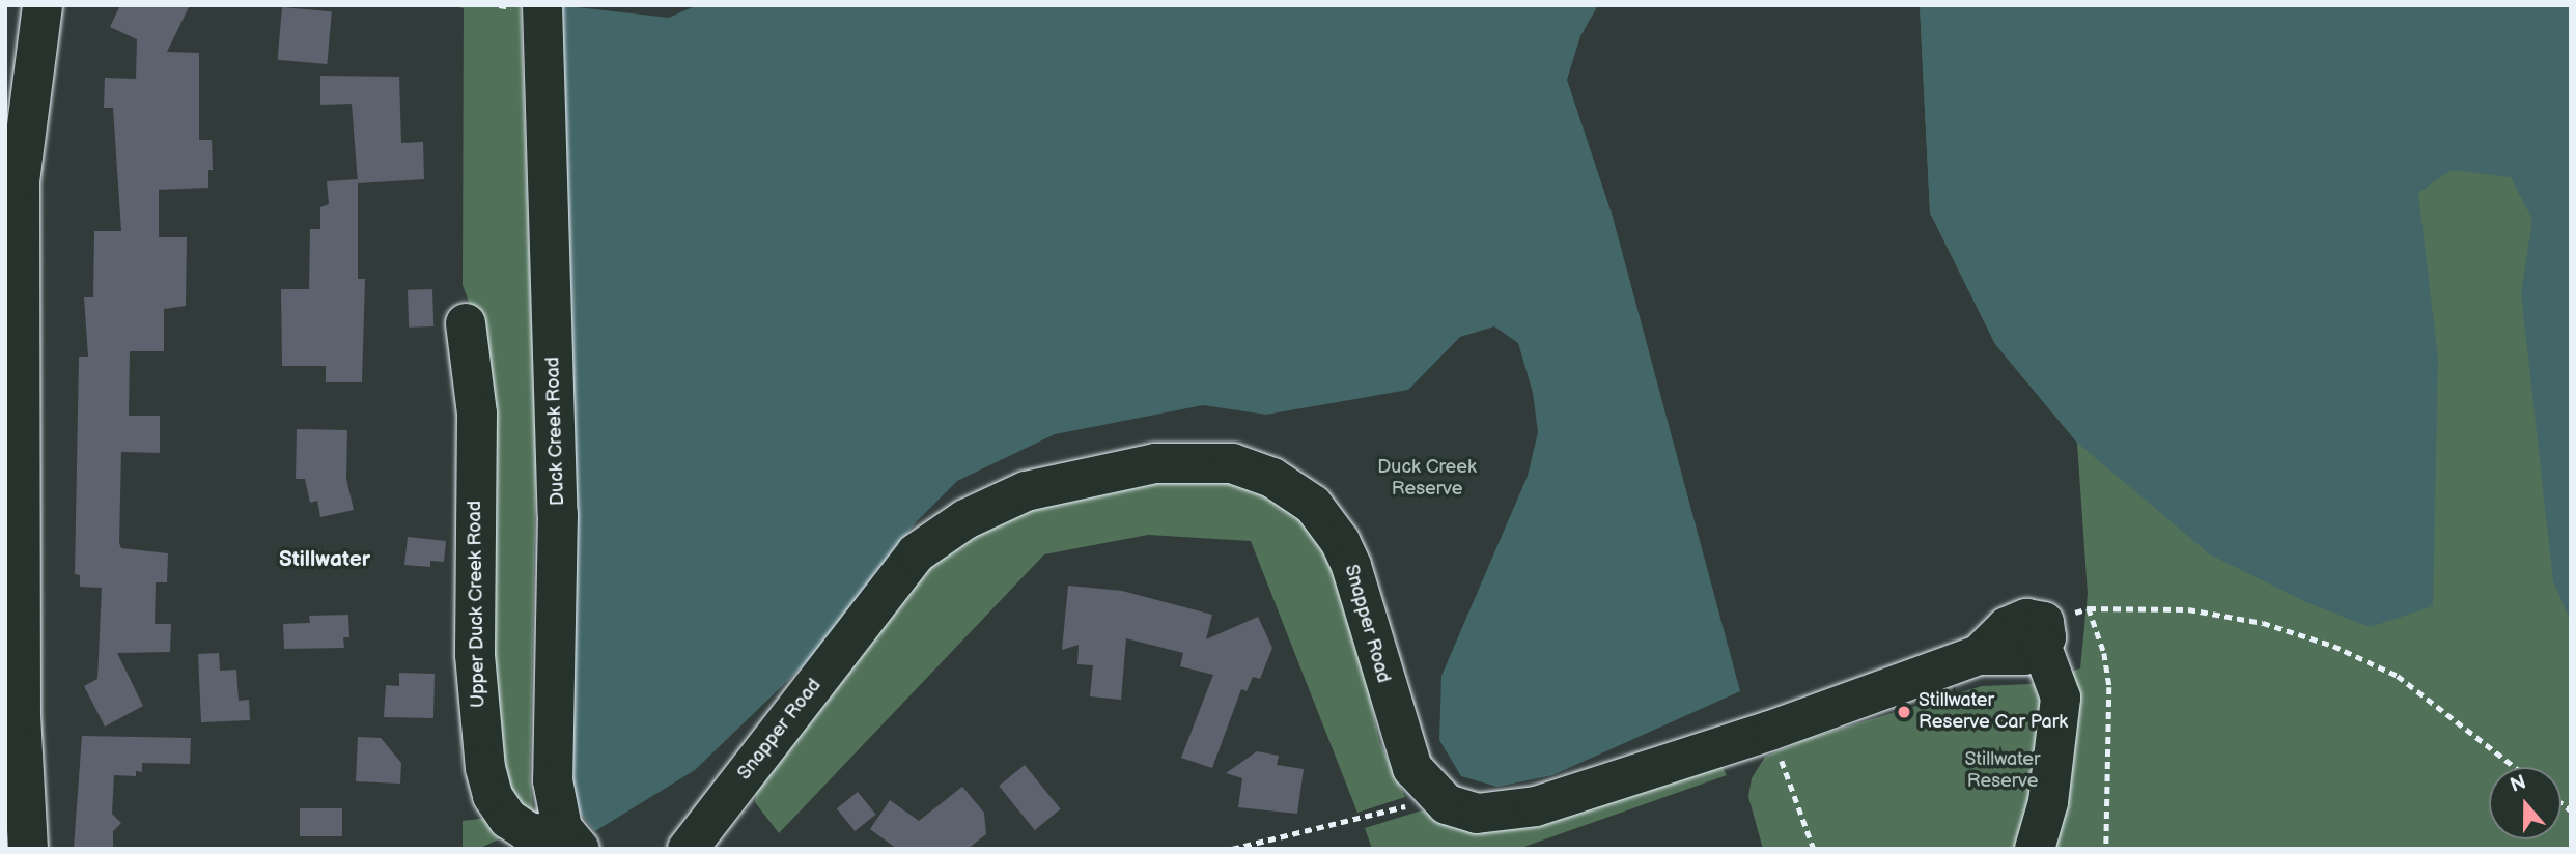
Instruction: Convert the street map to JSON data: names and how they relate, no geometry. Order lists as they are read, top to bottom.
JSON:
{
  "streets": {
    "street": ["Duck Creek Road", "Upper Duck Creek Road", "Snapper Road"]
  },
  "crossings": [
    ["Duck Creek Road", "Upper Duck Creek Road"]
  ],
  "districts": ["Stillwater"],
  "parks": ["Duck Creek Reserve", "Stillwater Reserve"],
  "places": ["Stillwater Reserve Car Park"],
  "north": "top"
}
